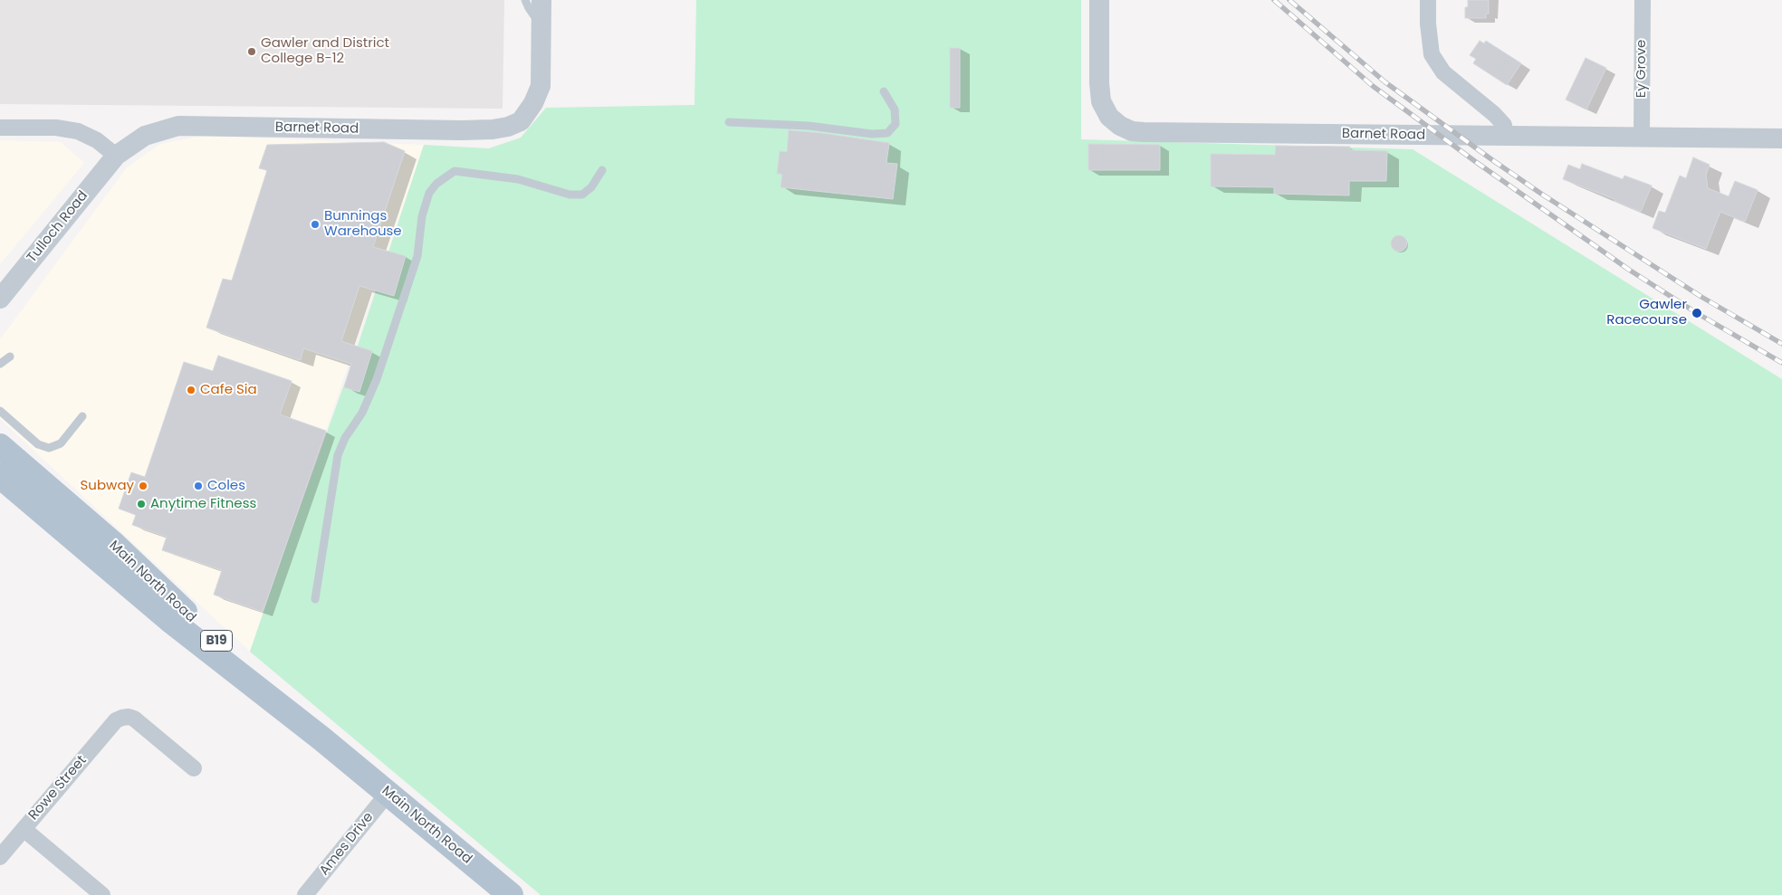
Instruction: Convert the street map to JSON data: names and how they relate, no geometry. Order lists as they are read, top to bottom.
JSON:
{
  "streets": {
    "main road": ["Main North Road", "B19"],
    "street": [
      "Ey Grove",
      "Barnet Road",
      "Tulloch Road",
      "Rowe Street",
      "Ames Drive"
    ]
  },
  "crossings": [
    ["Ey Grove", "Barnet Road"],
    ["Barnet Road", "Tulloch Road"],
    ["Main North Road", "Ames Drive"]
  ],
  "places": [
    "Gawler and District College B-12",
    "Bunnings Warehouse",
    "Gawler Racecourse",
    "Cafe Sia",
    "Subway",
    "Coles",
    "Anytime Fitness"
  ]
}
